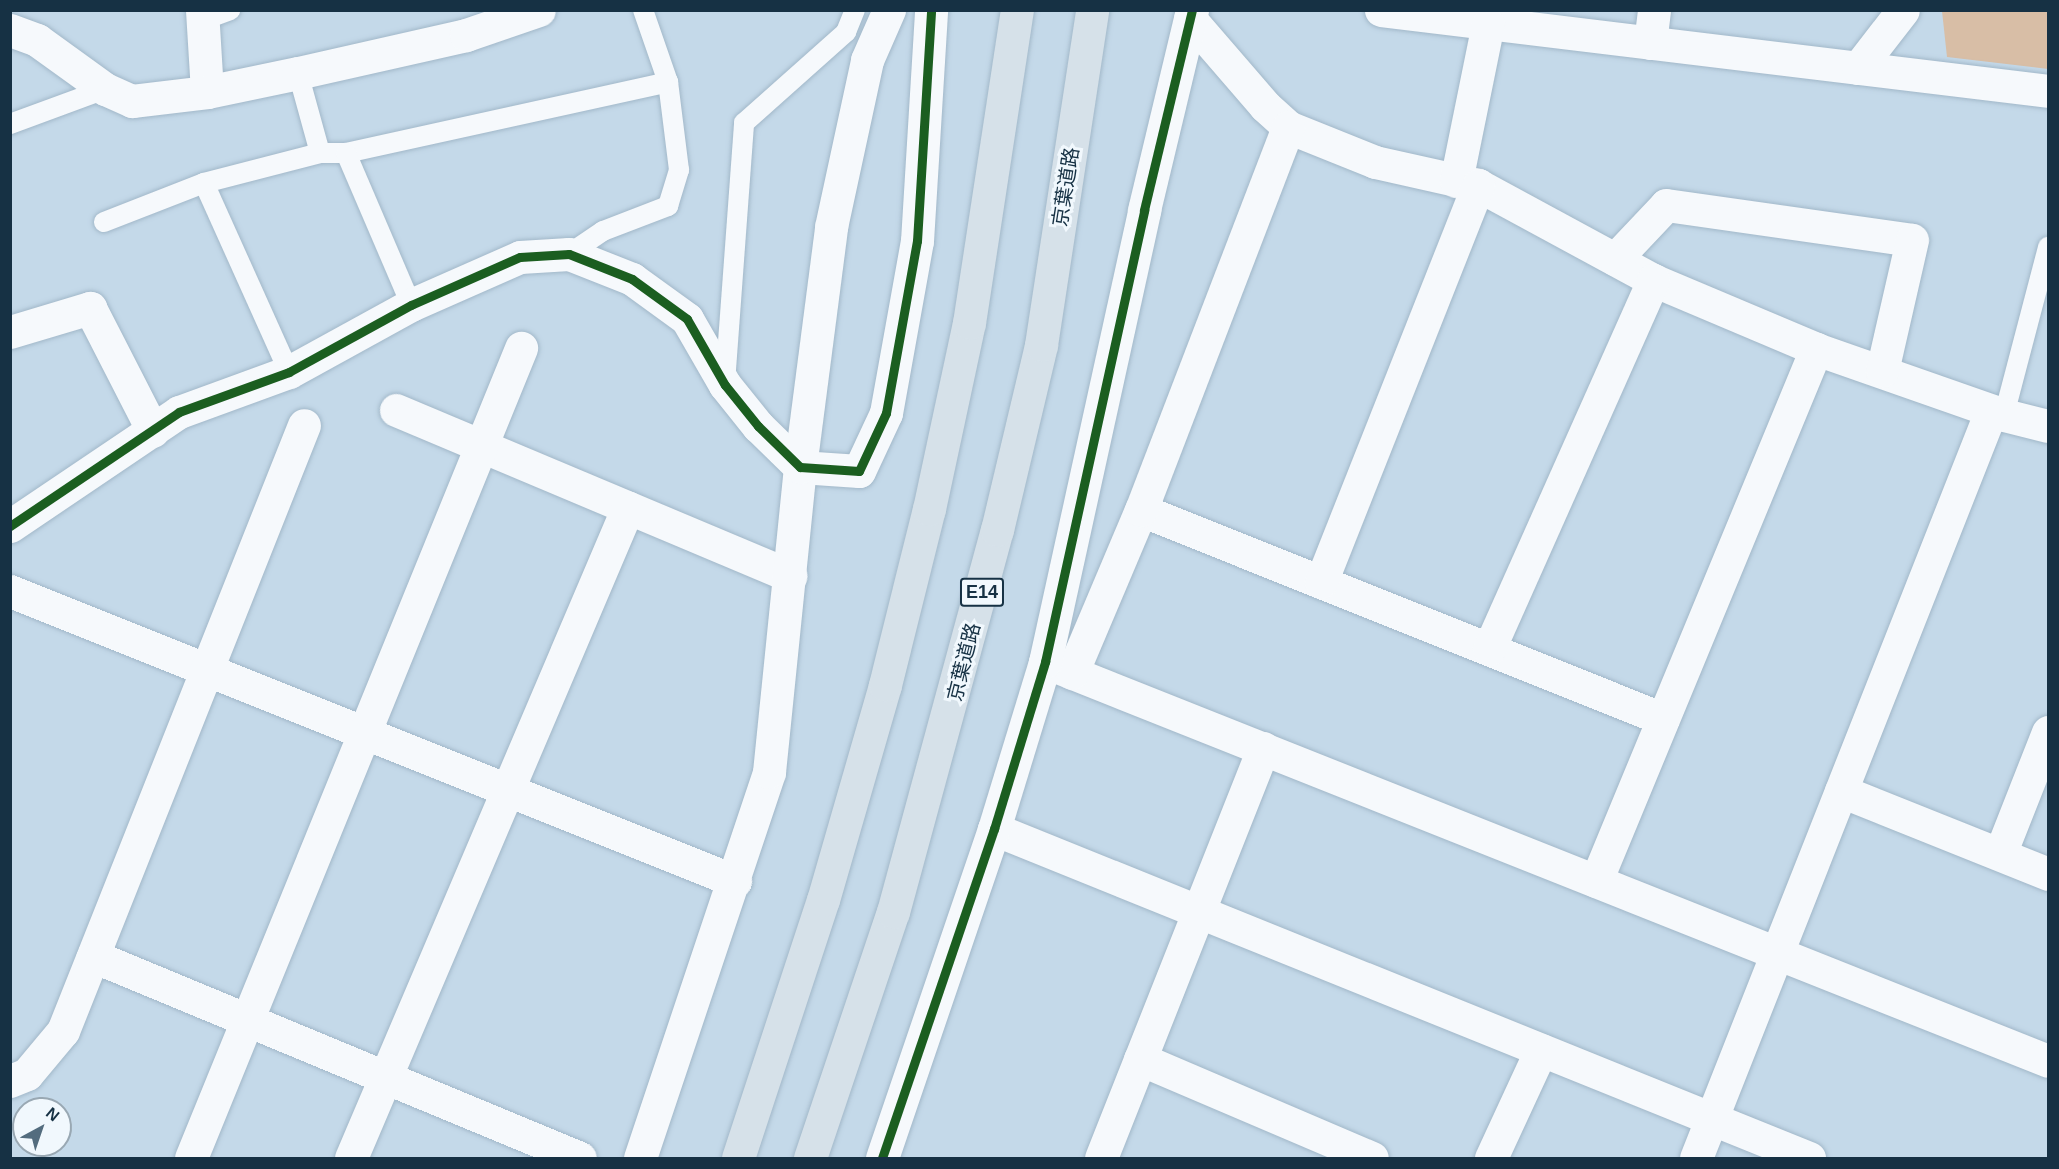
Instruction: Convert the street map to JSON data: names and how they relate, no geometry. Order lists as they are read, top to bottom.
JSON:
{
  "streets": {
    "highway": ["京葉道路", "E14"]
  },
  "north": "top right"
}
